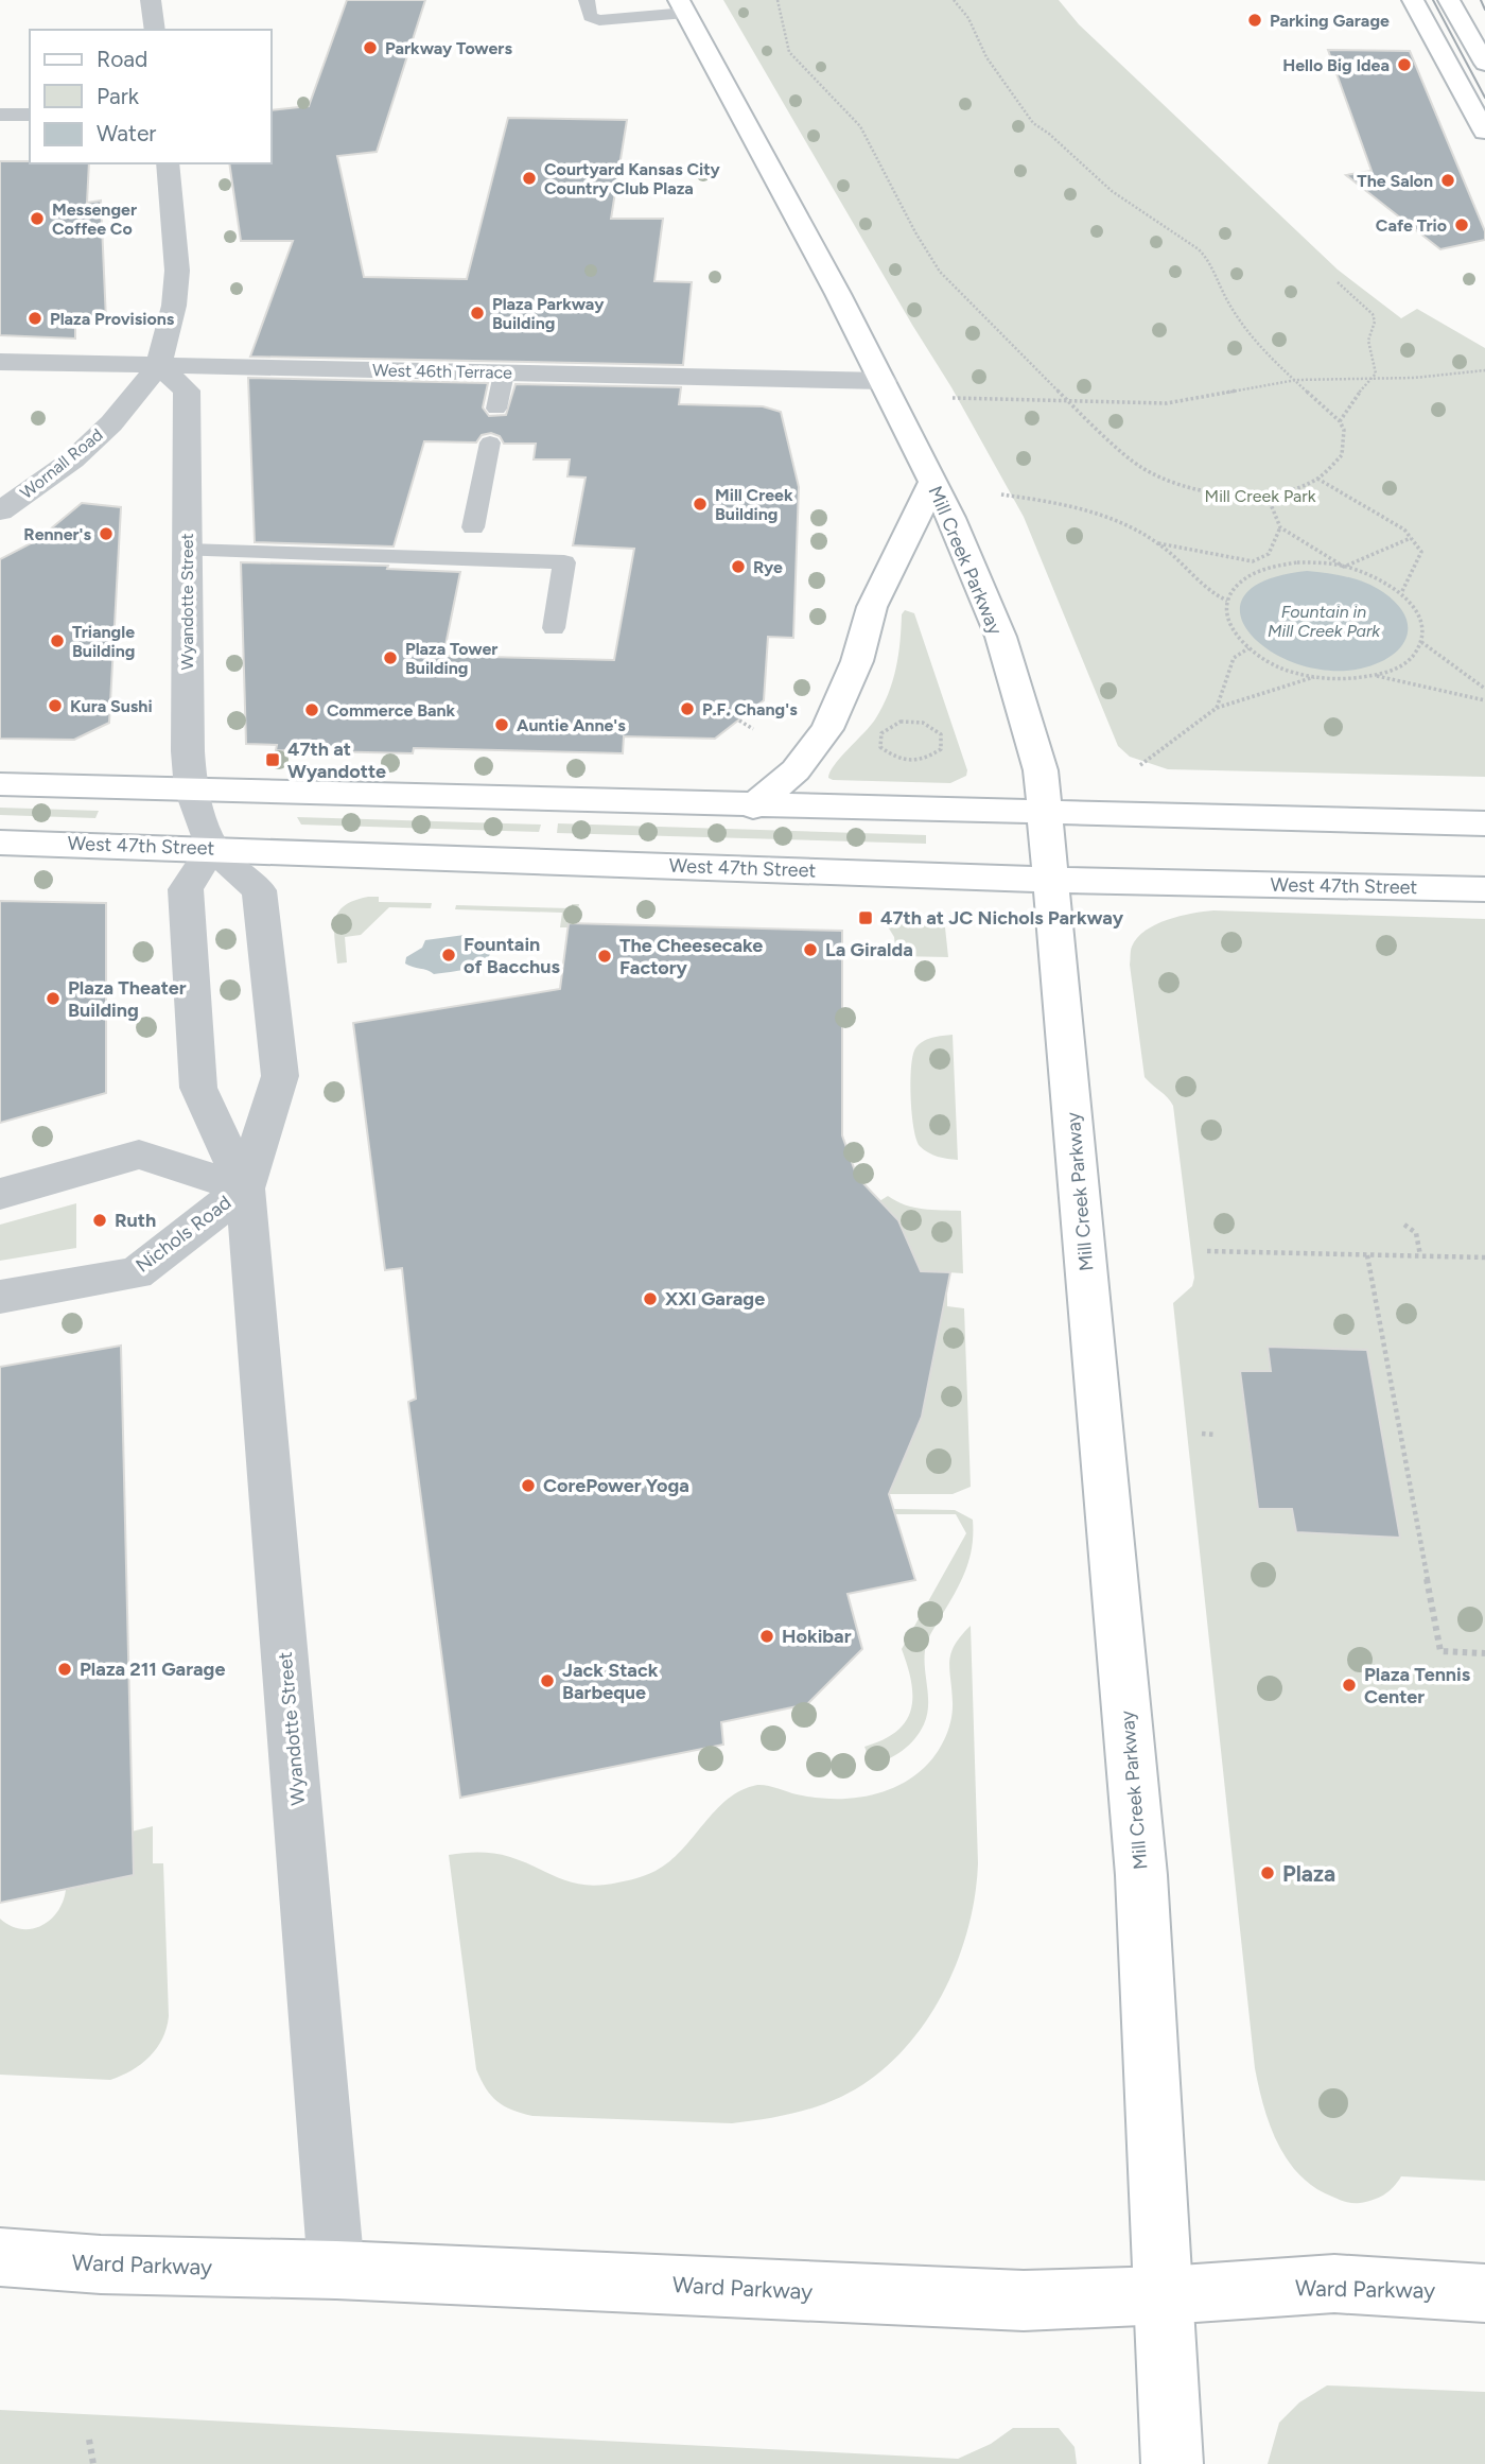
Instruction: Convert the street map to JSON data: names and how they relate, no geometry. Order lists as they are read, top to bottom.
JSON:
{
  "streets": {
    "main road": ["Mill Creek Parkway", "West 47th Street", "Ward Parkway"],
    "street": [
      "West 46th Terrace",
      "Wornall Road",
      "Wyandotte Street",
      "Nichols Road"
    ]
  },
  "crossings": [
    ["West 46th Terrace", "Wornall Road"],
    ["West 46th Terrace", "Mill Creek Parkway"],
    ["West 46th Terrace", "Wyandotte Street"],
    ["Wornall Road", "Wyandotte Street"],
    ["Mill Creek Parkway", "West 47th Street"],
    ["Mill Creek Parkway", "Ward Parkway"],
    ["Wyandotte Street", "West 47th Street"],
    ["Wyandotte Street", "Nichols Road"],
    ["Wyandotte Street", "Ward Parkway"]
  ],
  "water": ["Fountain in Mill Creek Park"],
  "parks": ["Mill Creek Park"],
  "places": {
    "other": [
      "Parking Garage",
      "Parkway Towers",
      "Hello Big Idea",
      "Courtyard Kansas City Country Club Plaza",
      "The Salon",
      "Messenger Coffee Co",
      "Cafe Trio",
      "Plaza Parkway Building",
      "Plaza Provisions",
      "Mill Creek Building",
      "Renner's",
      "Rye",
      "Triangle Building",
      "Plaza Tower Building",
      "Kura Sushi",
      "P.F. Chang's",
      "Commerce Bank",
      "Auntie Anne's",
      "La Giralda",
      "Fountain of Bacchus",
      "The Cheesecake Factory",
      "Plaza Theater Building",
      "Ruth",
      "XXI Garage",
      "CorePower Yoga",
      "Hokibar",
      "Plaza 211 Garage",
      "Jack Stack Barbeque",
      "Plaza Tennis Center",
      "Plaza"
    ],
    "transit": ["47th at Wyandotte", "47th at JC Nichols Parkway"]
  },
  "legend": ["Road", "Park", "Water"]
}
